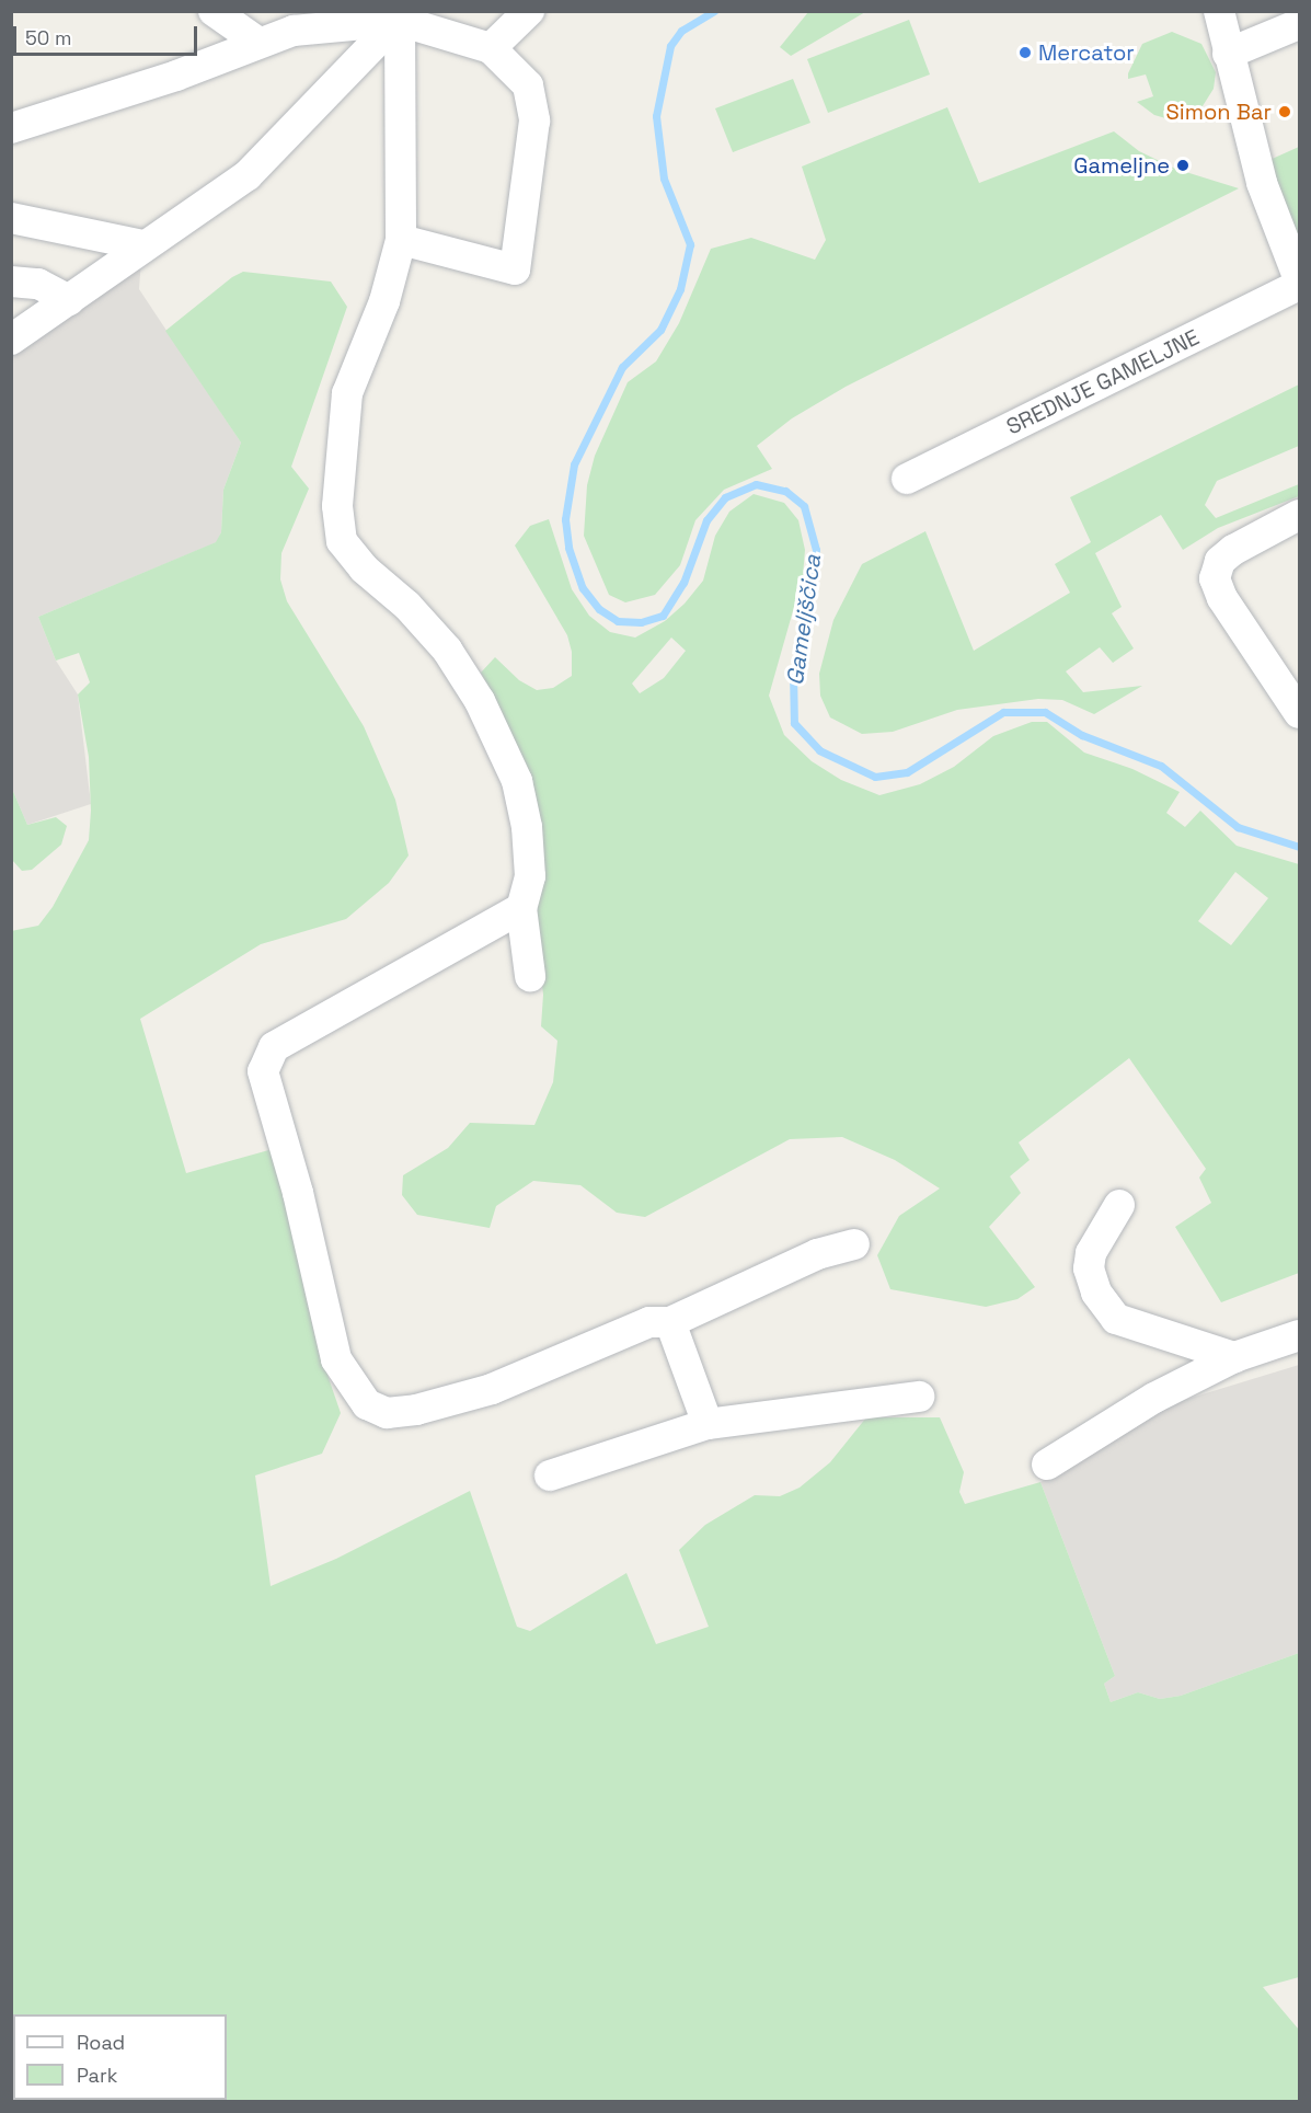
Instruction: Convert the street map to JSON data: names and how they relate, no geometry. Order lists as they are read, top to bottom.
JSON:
{
  "streets": {
    "street": ["SREDNJE GAMELJNE"]
  },
  "water": ["Gameljščica"],
  "places": ["Mercator", "Simon Bar", "Gameljne"],
  "legend": ["Road", "Park"],
  "scale_bar": "50 m"
}
